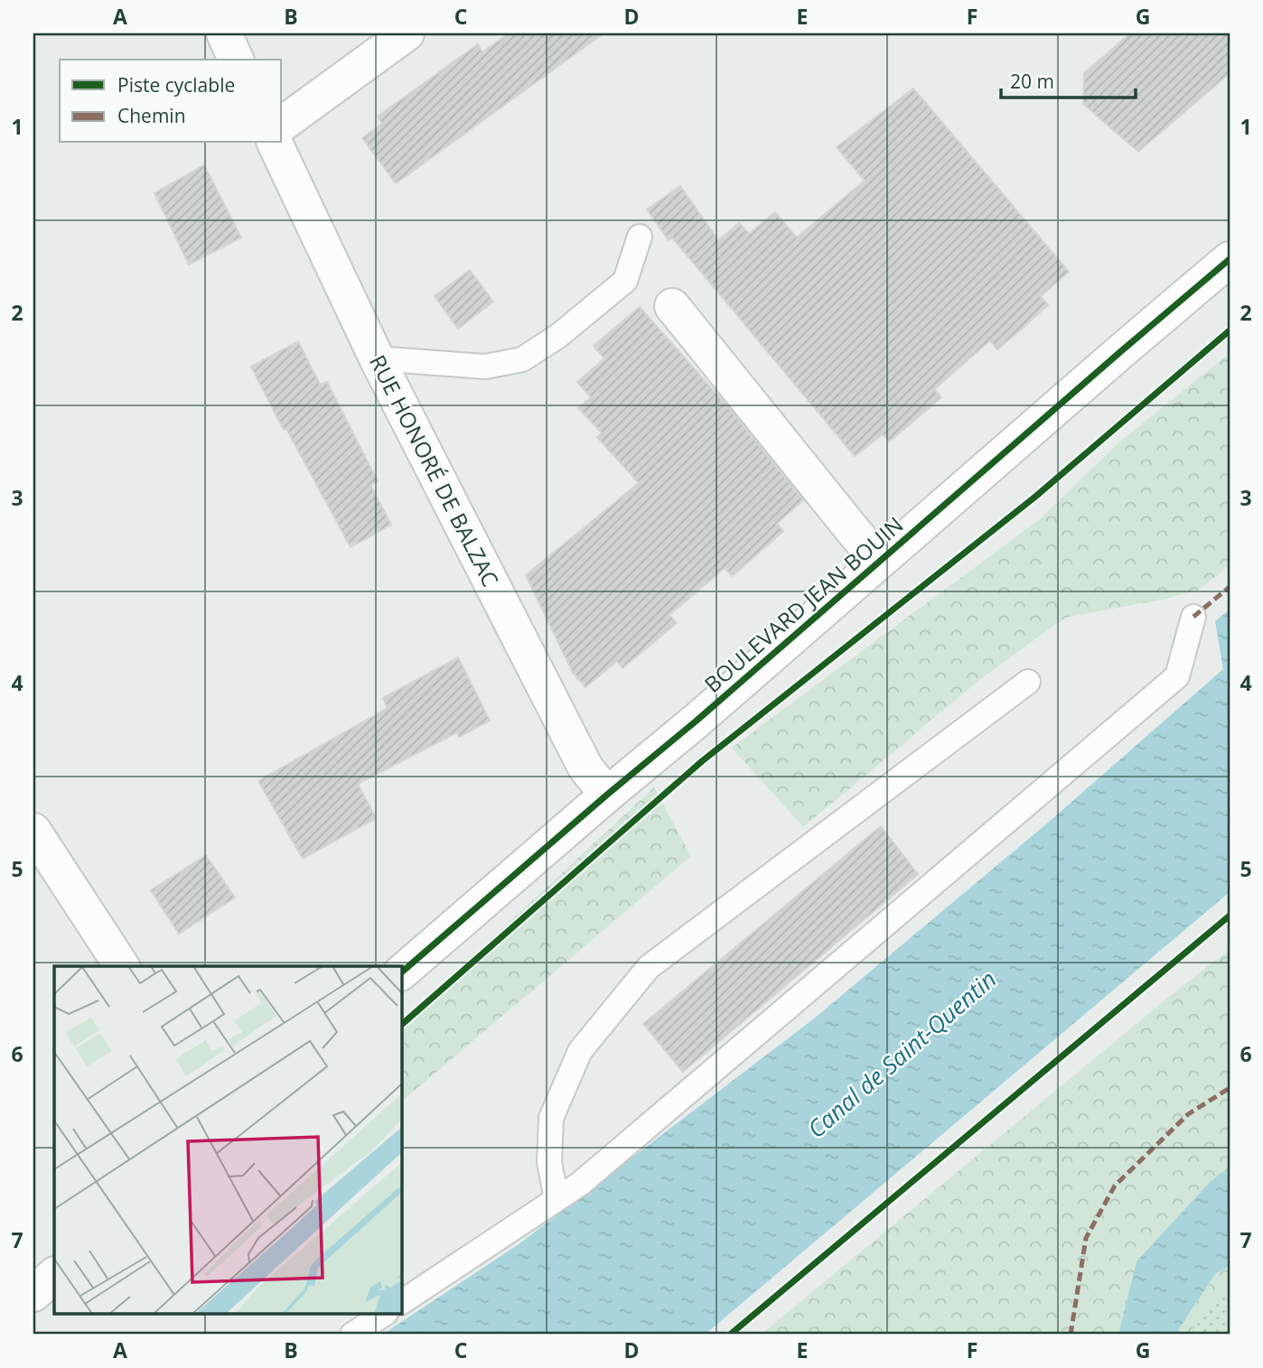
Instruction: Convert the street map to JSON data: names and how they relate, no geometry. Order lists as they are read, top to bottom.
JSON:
{
  "streets": {
    "street": ["RUE HONORÉ DE BALZAC", "BOULEVARD JEAN BOUIN"]
  },
  "crossings": [
    ["RUE HONORÉ DE BALZAC", "BOULEVARD JEAN BOUIN"]
  ],
  "water": ["Canal de Saint-Quentin"],
  "legend": ["Piste cyclable", "Chemin"],
  "scale_bar": "20 m",
  "grid": {
    "columns": [
      "A",
      "B",
      "C",
      "D",
      "E",
      "F",
      "G"
    ],
    "rows": [
      "1",
      "2",
      "3",
      "4",
      "5",
      "6",
      "7"
    ]
  }
}
